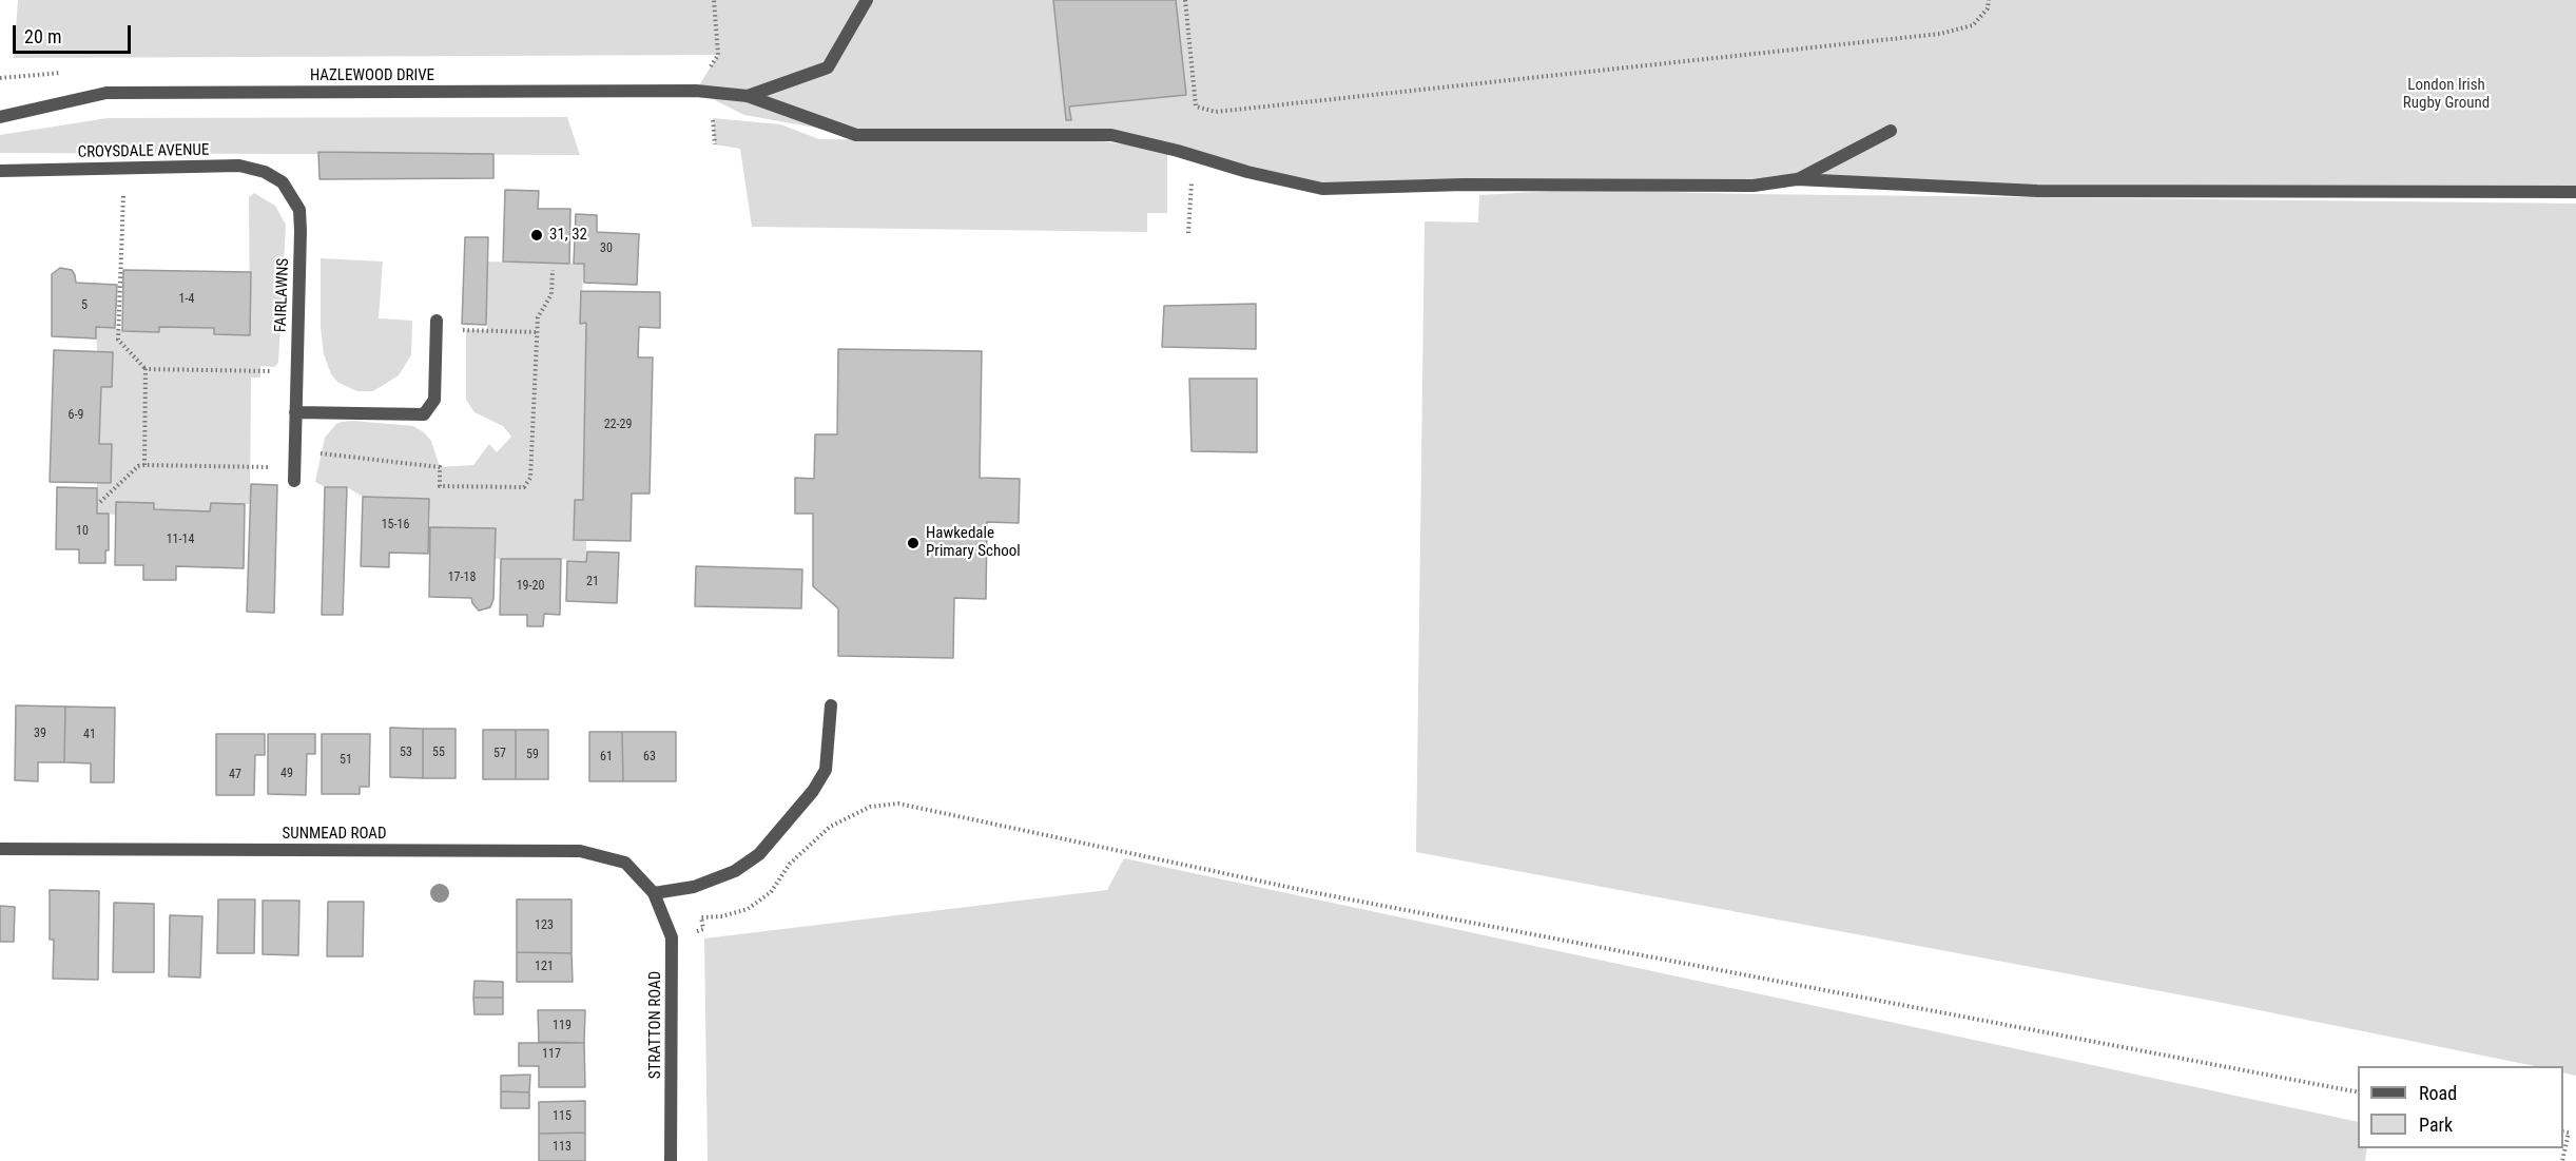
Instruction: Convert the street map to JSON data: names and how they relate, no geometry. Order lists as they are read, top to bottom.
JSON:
{
  "streets": {
    "street": [
      "HAZLEWOOD DRIVE",
      "CROYSDALE AVENUE",
      "FAIRLAWNS",
      "SUNMEAD ROAD",
      "STRATTON ROAD"
    ]
  },
  "crossings": [
    ["CROYSDALE AVENUE", "FAIRLAWNS"],
    ["SUNMEAD ROAD", "STRATTON ROAD"]
  ],
  "parks": ["London Irish Rugby Ground"],
  "places": ["31, 32", "Hawkedale Primary School"],
  "house_numbers": [
    "30",
    "1-4",
    "5",
    "6-9",
    "22-29",
    "15-16",
    "10",
    "11-14",
    "17-18",
    "21",
    "19-20",
    "39",
    "41",
    "53",
    "55",
    "57",
    "59",
    "61",
    "63",
    "51",
    "49",
    "47",
    "123",
    "121",
    "119",
    "117",
    "115",
    "113"
  ],
  "legend": ["Road", "Park"],
  "scale_bar": "20 m"
}
